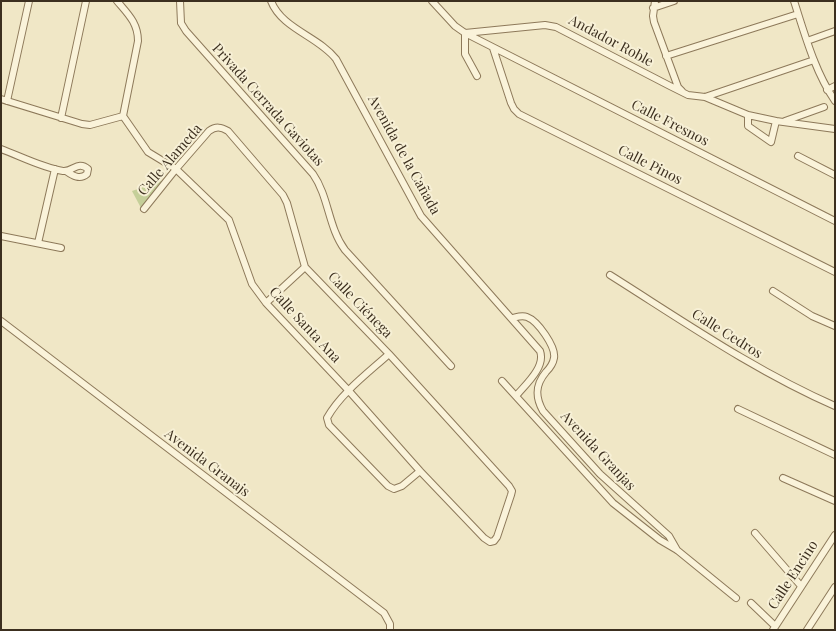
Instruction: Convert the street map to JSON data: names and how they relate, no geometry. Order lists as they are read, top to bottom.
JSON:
{
  "streets": {
    "street": [
      "Andador Roble",
      "Privada Cerrada Gaviotas",
      "Calle Fresnos",
      "Avenida de la Cañada",
      "Calle Alameda",
      "Calle Pinos",
      "Calle Ciénega",
      "Calle Santa Ana",
      "Calle Cedros",
      "Avenida Granjas",
      "Avenida Granajs",
      "Calle Encino"
    ]
  },
  "crossings": [
    ["Andador Roble", "Calle Fresnos"],
    ["Calle Fresnos", "Calle Pinos"],
    ["Avenida de la Cañada", "Avenida Granjas"],
    ["Calle Alameda", "Calle Ciénega"],
    ["Calle Alameda", "Calle Santa Ana"],
    ["Calle Ciénega", "Calle Santa Ana"]
  ]
}
